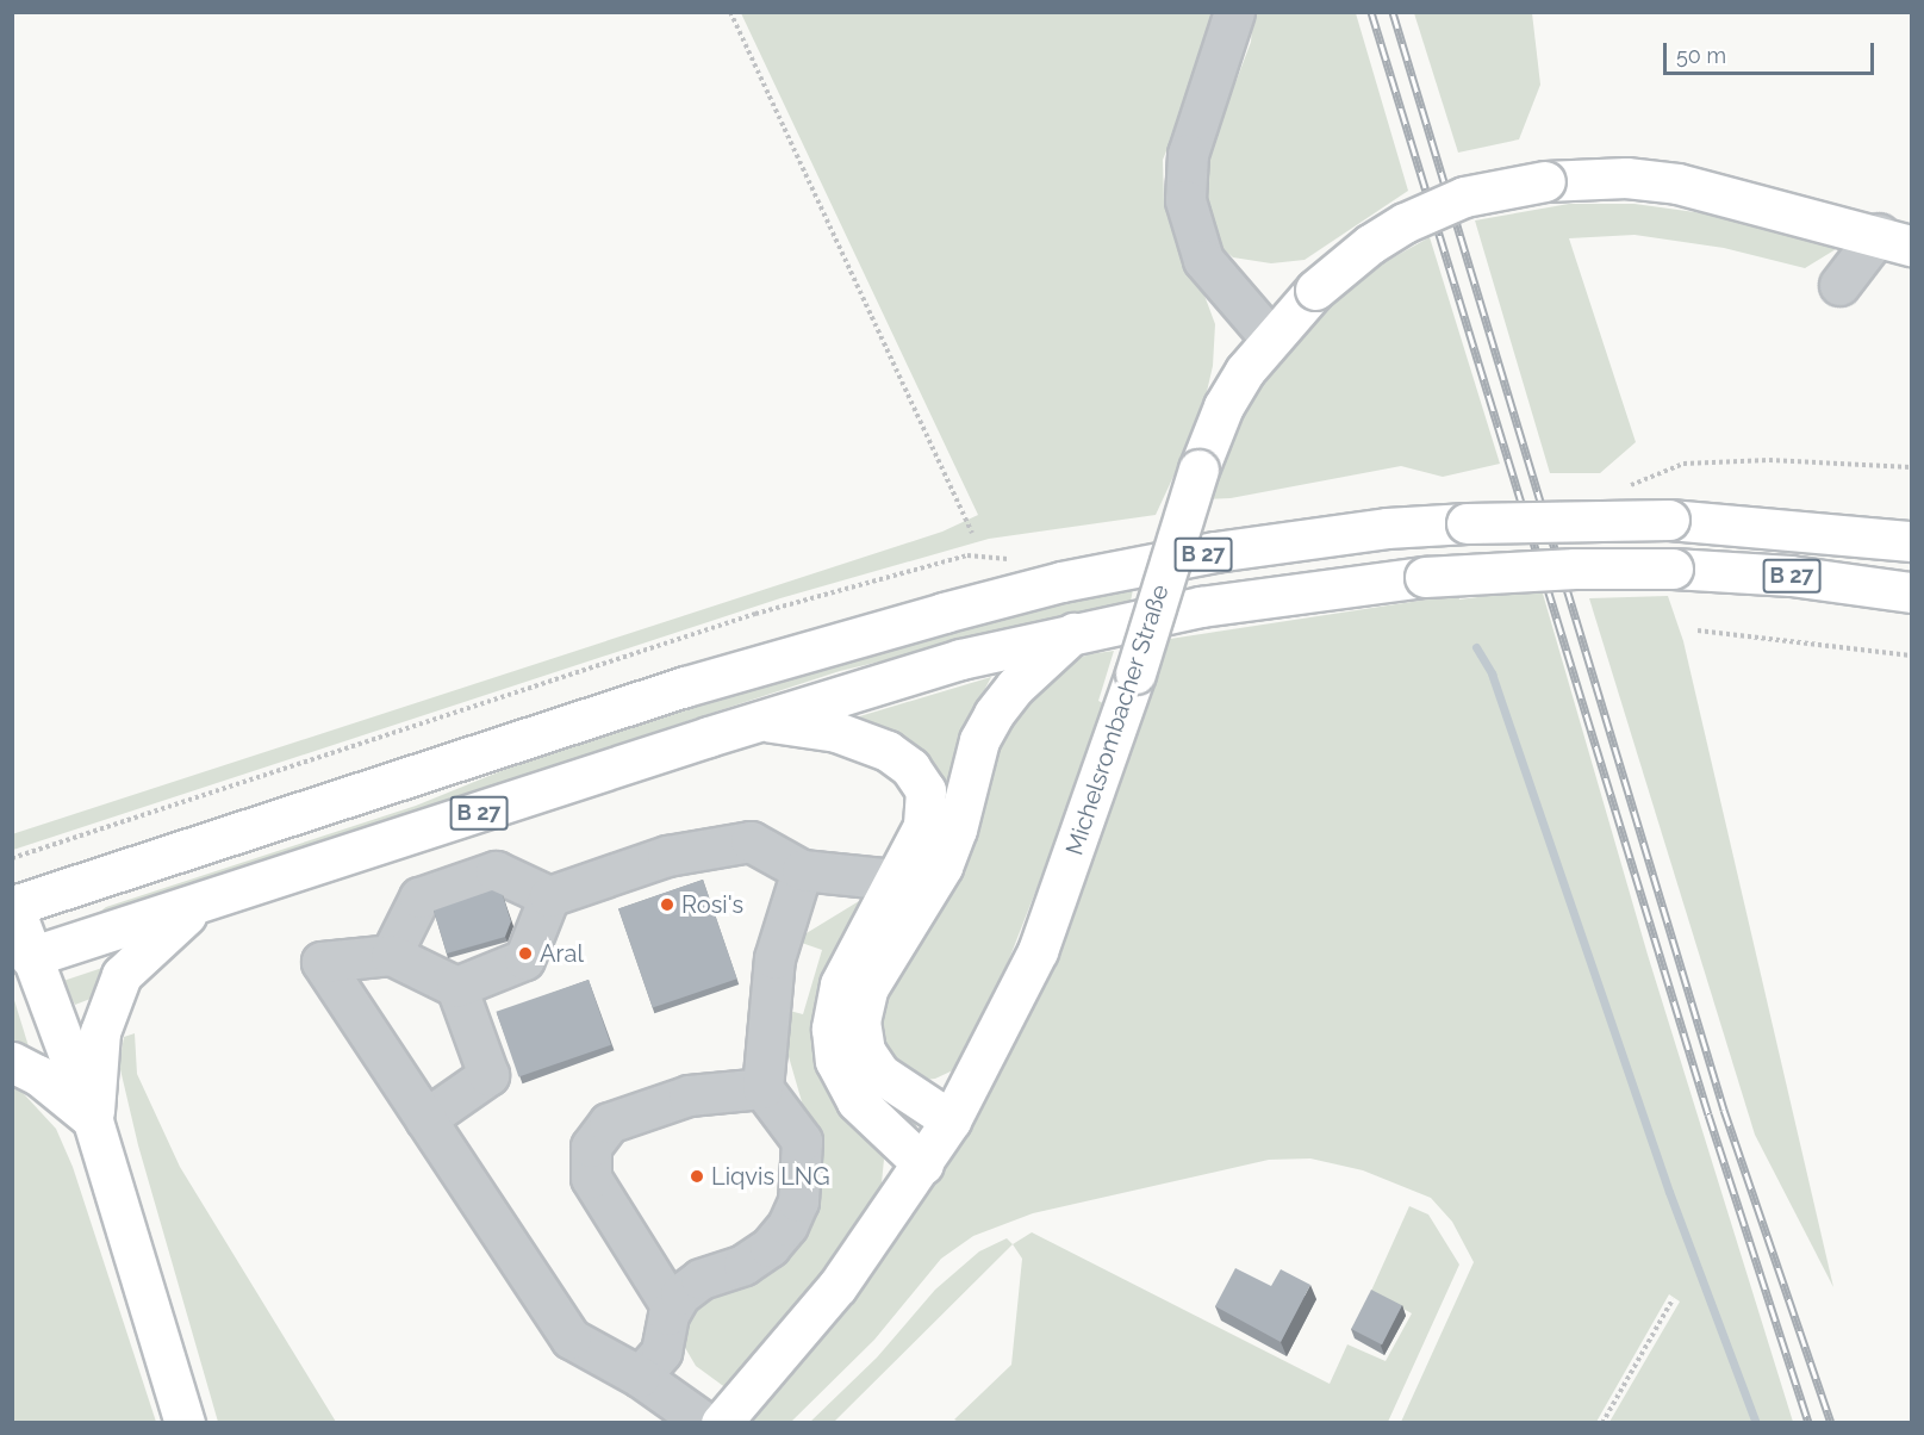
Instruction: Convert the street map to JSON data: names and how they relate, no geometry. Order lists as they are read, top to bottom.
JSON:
{
  "streets": {
    "main road": ["B 27", "Michelsrombacher Straße"]
  },
  "places": ["Rosi's", "Aral", "Liqvis LNG"],
  "scale_bar": "50 m"
}
